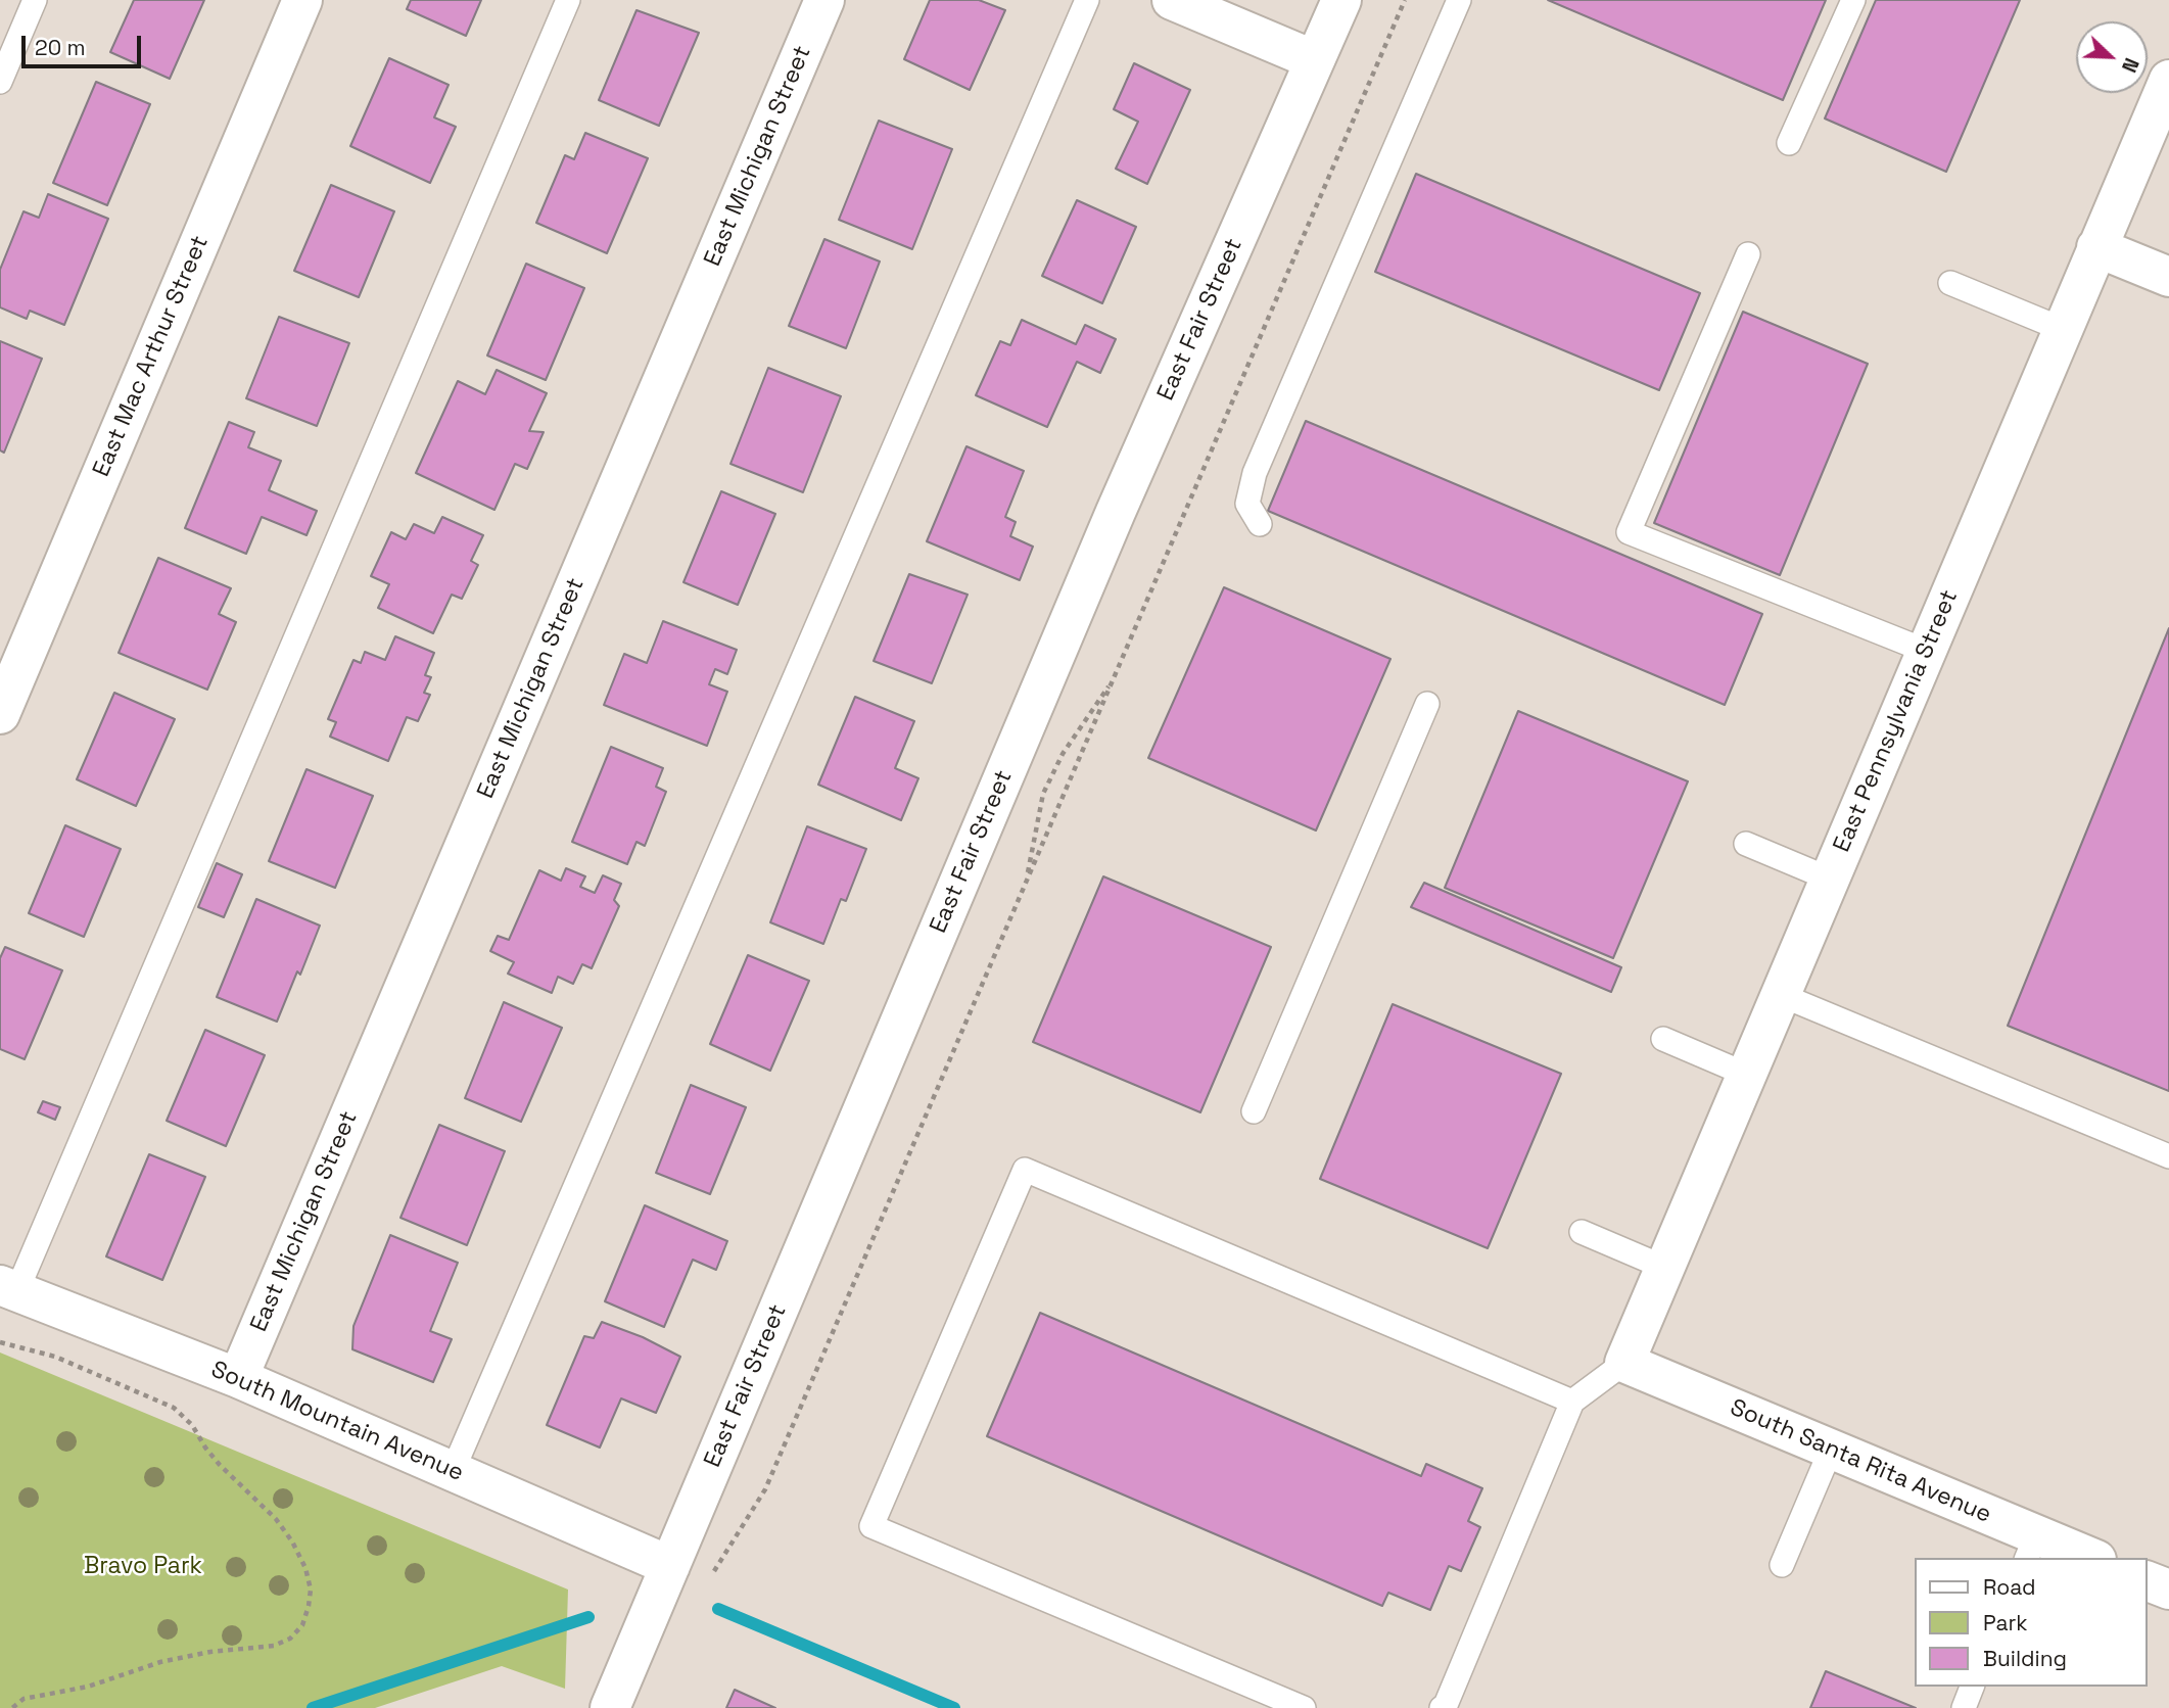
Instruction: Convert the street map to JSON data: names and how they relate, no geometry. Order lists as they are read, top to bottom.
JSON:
{
  "streets": {
    "street": [
      "East Michigan Street",
      "East Fair Street",
      "East Mac Arthur Street",
      "East Pennsylvania Street",
      "South Mountain Avenue",
      "South Santa Rita Avenue"
    ]
  },
  "crossings": [
    ["East Michigan Street", "South Mountain Avenue"],
    ["East Fair Street", "South Mountain Avenue"],
    ["East Pennsylvania Street", "South Santa Rita Avenue"]
  ],
  "parks": ["Bravo Park"],
  "legend": ["Road", "Park", "Building"],
  "scale_bar": "20 m",
  "north": "bottom right"
}
